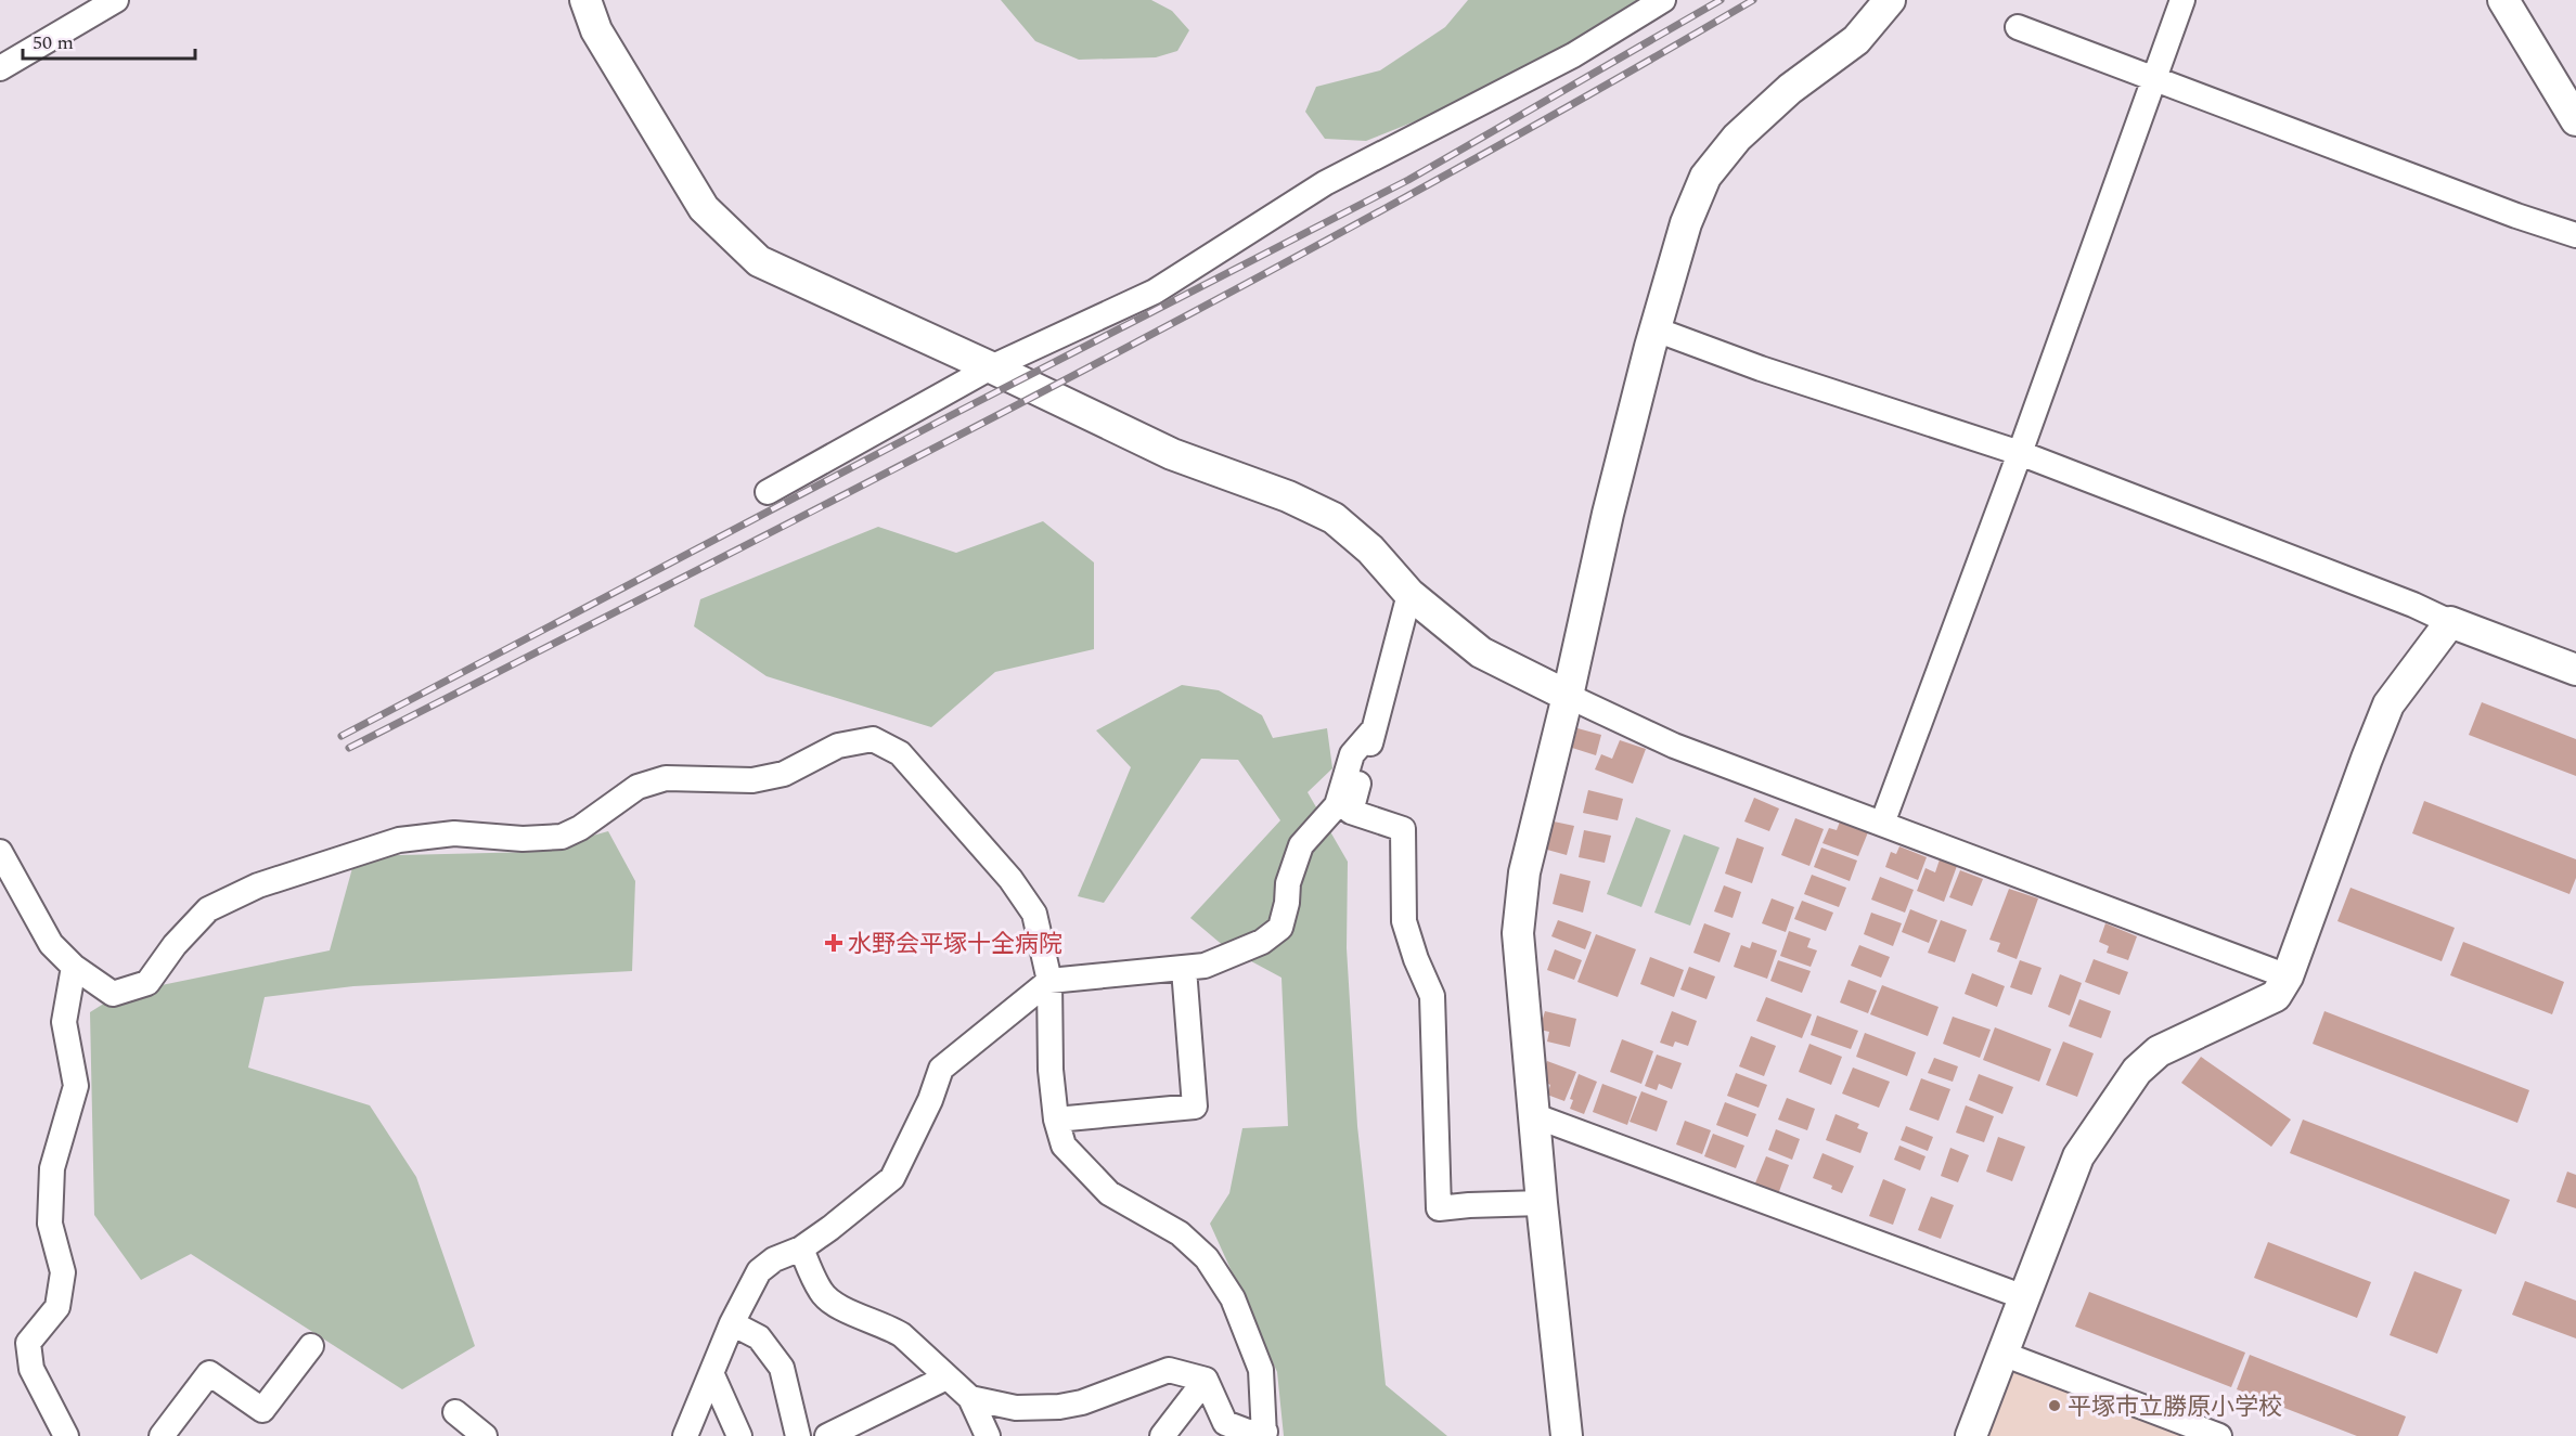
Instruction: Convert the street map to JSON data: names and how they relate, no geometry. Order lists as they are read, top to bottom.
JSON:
{
  "places": {
    "health": ["水野会平塚十全病院"],
    "other": ["平塚市立勝原小学校"]
  },
  "scale_bar": "50 m"
}
